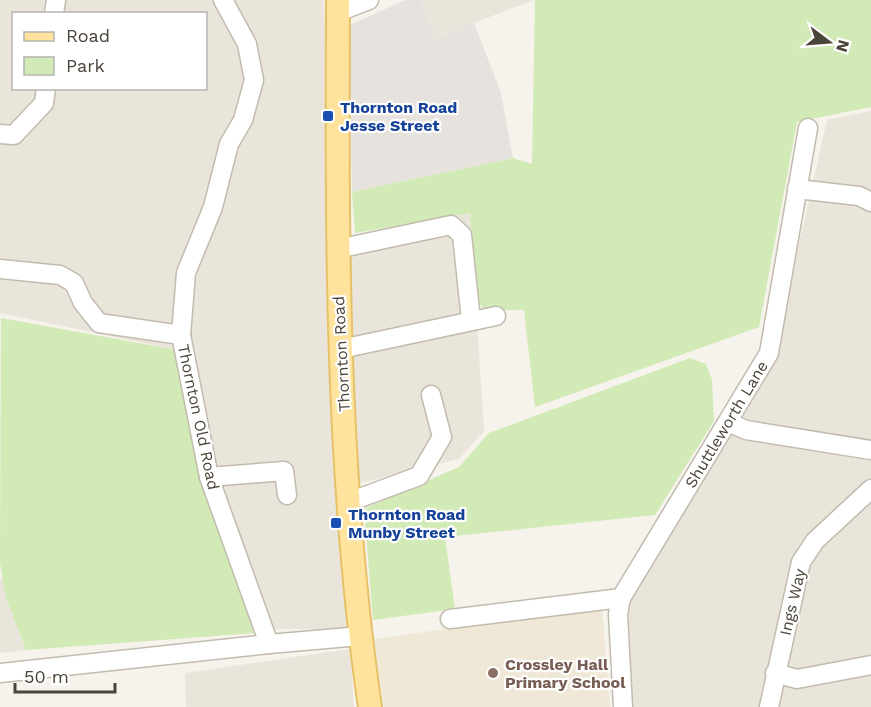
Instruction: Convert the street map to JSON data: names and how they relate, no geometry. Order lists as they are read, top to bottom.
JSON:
{
  "streets": {
    "main road": ["Thornton Road"],
    "street": ["Thornton Old Road", "Shuttleworth Lane", "Ings Way"]
  },
  "places": {
    "transit": ["Thornton Road Jesse Street", "Thornton Road Munby Street"],
    "other": ["Crossley Hall Primary School"]
  },
  "legend": ["Road", "Park"],
  "scale_bar": "50 m",
  "north": "right"
}
